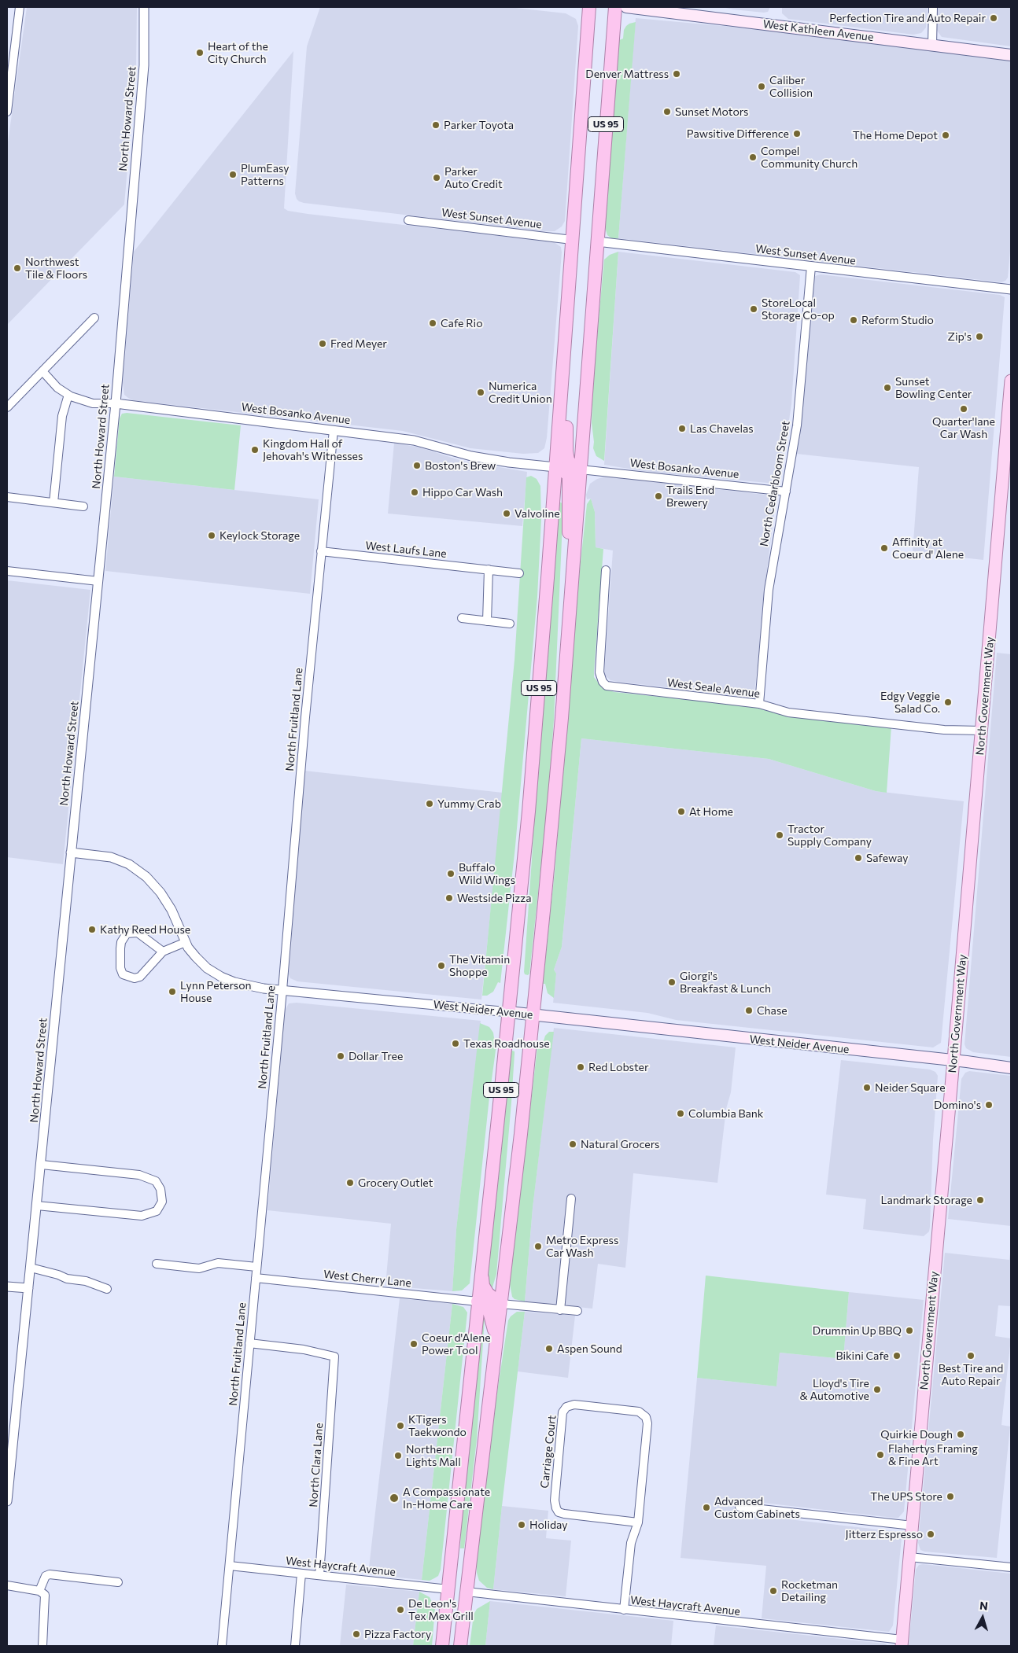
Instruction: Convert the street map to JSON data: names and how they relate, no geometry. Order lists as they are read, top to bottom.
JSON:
{
  "streets": {
    "highway": ["US 95"],
    "main road": ["West Kathleen Avenue", "North Government Way", "West Neider Avenue"],
    "street": [
      "North Howard Street",
      "West Sunset Avenue",
      "West Bosanko Avenue",
      "North Cedarbloom Street",
      "West Laufs Lane",
      "West Seale Avenue",
      "North Fruitland Lane",
      "West Cherry Lane",
      "Carriage Court",
      "North Clara Lane",
      "West Haycraft Avenue"
    ]
  },
  "crossings": [
    ["North Howard Street", "West Bosanko Avenue"],
    ["North Howard Street", "West Neider Avenue"],
    ["US 95", "West Sunset Avenue"],
    ["US 95", "West Bosanko Avenue"],
    ["US 95", "West Neider Avenue"],
    ["US 95", "West Cherry Lane"],
    ["US 95", "West Haycraft Avenue"],
    ["West Sunset Avenue", "North Cedarbloom Street"],
    ["West Bosanko Avenue", "North Cedarbloom Street"],
    ["West Bosanko Avenue", "North Fruitland Lane"],
    ["North Cedarbloom Street", "West Seale Avenue"],
    ["West Laufs Lane", "North Fruitland Lane"],
    ["West Seale Avenue", "North Government Way"],
    ["North Government Way", "West Neider Avenue"],
    ["North Government Way", "West Haycraft Avenue"],
    ["North Fruitland Lane", "West Neider Avenue"],
    ["North Fruitland Lane", "West Cherry Lane"],
    ["North Fruitland Lane", "North Clara Lane"],
    ["North Fruitland Lane", "West Haycraft Avenue"],
    ["Carriage Court", "West Haycraft Avenue"],
    ["North Clara Lane", "West Haycraft Avenue"]
  ],
  "places": [
    "Perfection Tire and Auto Repair",
    "Heart of the City Church",
    "Denver Mattress",
    "Caliber Collision",
    "Sunset Motors",
    "Parker Toyota",
    "Pawsitive Difference",
    "The Home Depot",
    "Compel Community Church",
    "PlumEasy Patterns",
    "Parker Auto Credit",
    "Northwest Tile & Floors",
    "StoreLocal Storage Co-op",
    "Reform Studio",
    "Cafe Rio",
    "Zip's",
    "Fred Meyer",
    "Sunset Bowling Center",
    "Numerica Credit Union",
    "Quarter'lane Car Wash",
    "Las Chavelas",
    "Kingdom Hall of Jehovah's Witnesses",
    "Boston's Brew",
    "Hippo Car Wash",
    "Trails End Brewery",
    "Valvoline",
    "Keylock Storage",
    "Affinity at Coeur d' Alene",
    "Edgy Veggie Salad Co.",
    "Yummy Crab",
    "At Home",
    "Tractor Supply Company",
    "Safeway",
    "Buffalo Wild Wings",
    "Westside Pizza",
    "Kathy Reed House",
    "The Vitamin Shoppe",
    "Giorgi's Breakfast & Lunch",
    "Lynn Peterson House",
    "Chase",
    "Texas Roadhouse",
    "Dollar Tree",
    "Red Lobster",
    "Neider Square",
    "Domino's",
    "Columbia Bank",
    "Natural Grocers",
    "Grocery Outlet",
    "Landmark Storage",
    "Metro Express Car Wash",
    "Drummin Up BBQ",
    "Coeur d'Alene Power Tool",
    "Aspen Sound",
    "Bikini Cafe",
    "Best Tire and Auto Repair",
    "Lloyd's Tire & Automotive",
    "KTigers Taekwondo",
    "Quirkie Dough",
    "Flahertys Framing & Fine Art",
    "Northern Lights Mall",
    "The UPS Store",
    "A Compassionate In-Home Care",
    "Advanced Custom Cabinets",
    "Holiday",
    "Jitterz Espresso",
    "Rocketman Detailing",
    "De Leon's Tex Mex Grill",
    "Pizza Factory"
  ],
  "north": "top"
}
